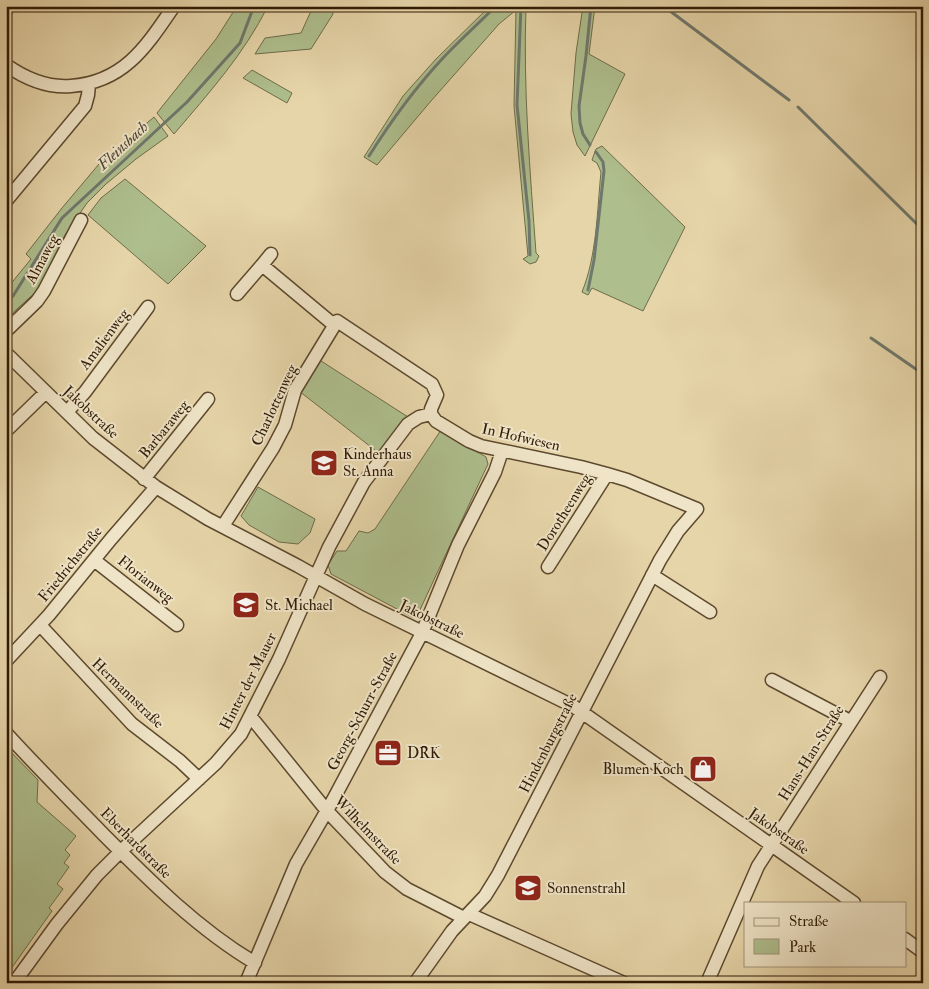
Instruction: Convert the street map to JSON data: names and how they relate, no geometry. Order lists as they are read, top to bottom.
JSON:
{
  "streets": {
    "street": [
      "Almaweg",
      "Amalienweg",
      "Charlottenweg",
      "Jakobstraße",
      "Barbaraweg",
      "In Hofwiesen",
      "Dorotheenweg",
      "Friedrichstraße",
      "Florianweg",
      "Hinter der Mauer",
      "Hermannstraße",
      "Georg-Schurr-Straße",
      "Hindenburgstraße",
      "Hans-Han-Straße",
      "Wilhelmstraße",
      "Eberhardstraße"
    ]
  },
  "crossings": [
    ["Amalienweg", "Jakobstraße"],
    ["Charlottenweg", "Jakobstraße"],
    ["Jakobstraße", "Barbaraweg"],
    ["Jakobstraße", "Friedrichstraße"],
    ["Jakobstraße", "Hinter der Mauer"],
    ["Jakobstraße", "Georg-Schurr-Straße"],
    ["Jakobstraße", "Hindenburgstraße"],
    ["Jakobstraße", "Hans-Han-Straße"],
    ["In Hofwiesen", "Dorotheenweg"],
    ["In Hofwiesen", "Hinter der Mauer"],
    ["In Hofwiesen", "Georg-Schurr-Straße"],
    ["In Hofwiesen", "Hindenburgstraße"],
    ["Friedrichstraße", "Florianweg"],
    ["Friedrichstraße", "Hermannstraße"],
    ["Hinter der Mauer", "Hermannstraße"],
    ["Hinter der Mauer", "Wilhelmstraße"],
    ["Hinter der Mauer", "Eberhardstraße"],
    ["Georg-Schurr-Straße", "Wilhelmstraße"],
    ["Georg-Schurr-Straße", "Eberhardstraße"],
    ["Hindenburgstraße", "Wilhelmstraße"]
  ],
  "water": ["Fleinsbach"],
  "places": {
    "school or university": ["Kinderhaus St. Anna", "St. Michael", "Sonnenstrahl"],
    "office": ["DRK"],
    "shop": ["Blumen Koch"]
  },
  "legend": ["Straße", "Park"]
}
